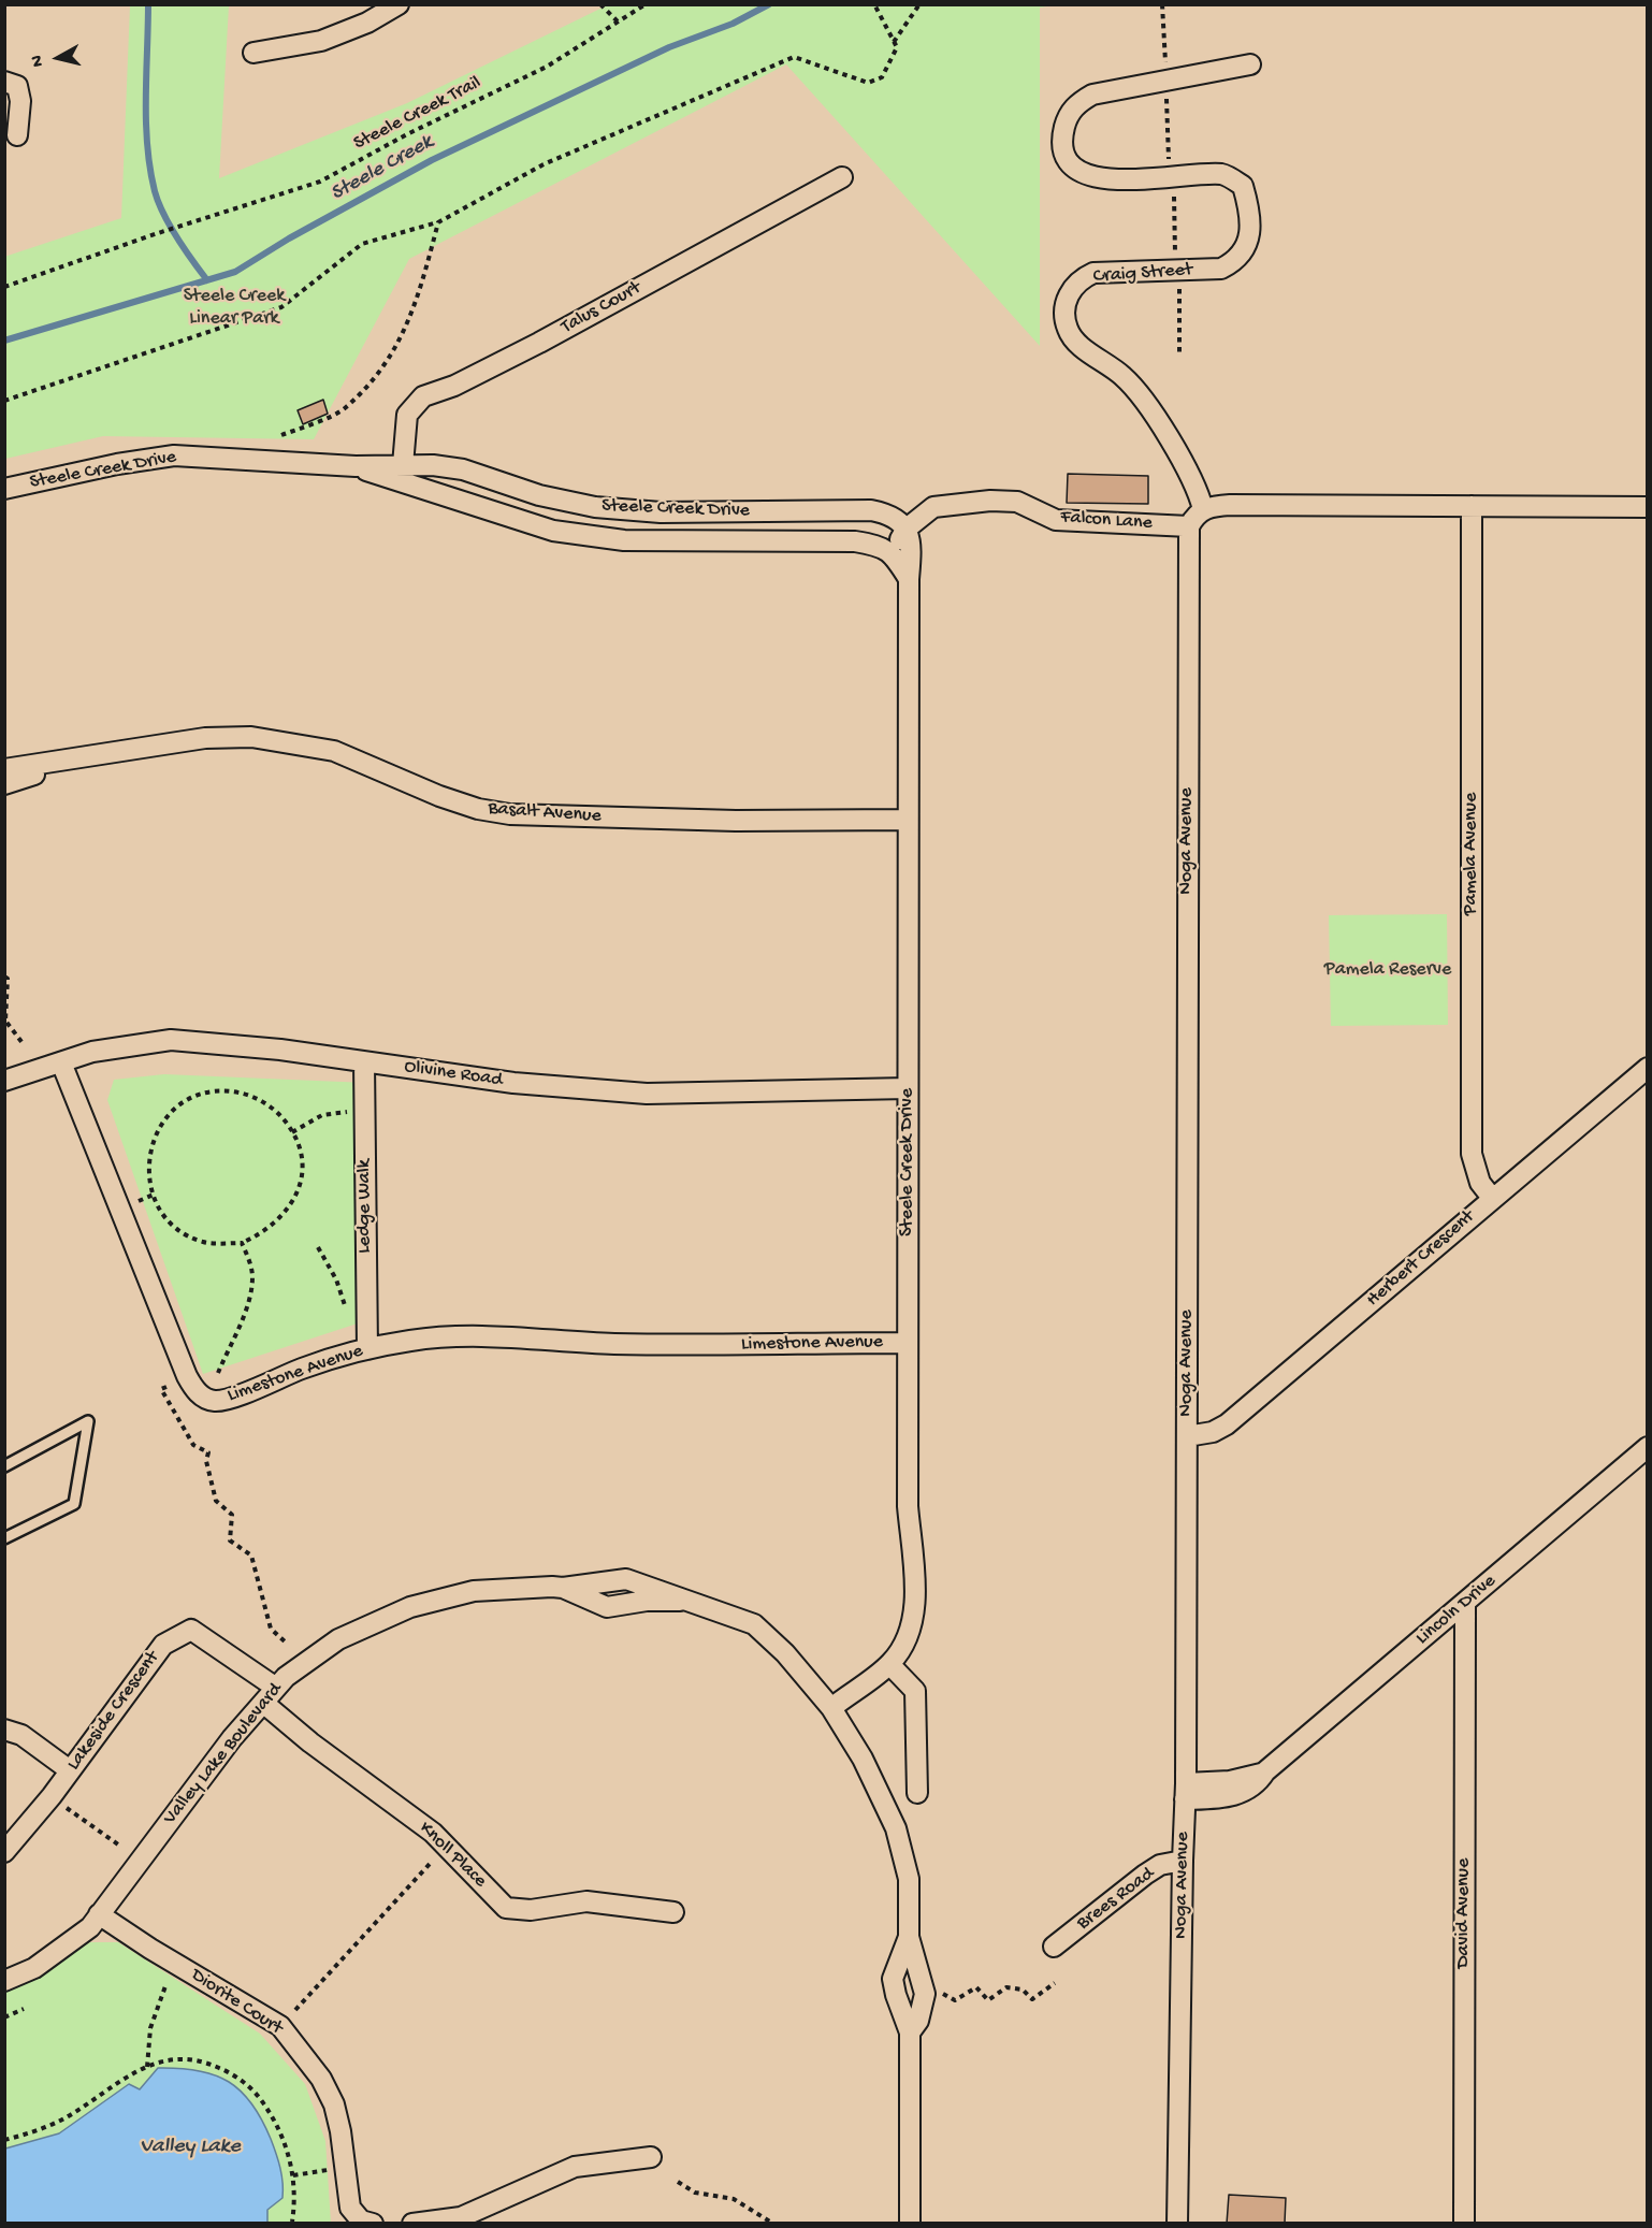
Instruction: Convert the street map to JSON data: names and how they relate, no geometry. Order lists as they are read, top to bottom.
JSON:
{
  "streets": {
    "street": [
      "Craig Street",
      "Talus Court",
      "Steele Creek Drive",
      "Falcon Lane",
      "Basalt Avenue",
      "Noga Avenue",
      "Pamela Avenue",
      "Olivine Road",
      "Ledge Walk",
      "Herbert Crescent",
      "Limestone Avenue",
      "Lincoln Drive",
      "Lakeside Crescent",
      "Valley Lake Boulevard",
      "Knoll Place",
      "Brees Road",
      "David Avenue",
      "Diorite Court"
    ],
    "path": ["Steele Creek Trail"]
  },
  "crossings": [
    ["Talus Court", "Steele Creek Drive"],
    ["Steele Creek Drive", "Falcon Lane"],
    ["Steele Creek Drive", "Basalt Avenue"],
    ["Steele Creek Drive", "Olivine Road"],
    ["Steele Creek Drive", "Limestone Avenue"],
    ["Steele Creek Drive", "Valley Lake Boulevard"],
    ["Falcon Lane", "Noga Avenue"],
    ["Noga Avenue", "Herbert Crescent"],
    ["Noga Avenue", "Lincoln Drive"],
    ["Noga Avenue", "Brees Road"],
    ["Pamela Avenue", "Herbert Crescent"],
    ["Olivine Road", "Ledge Walk"],
    ["Olivine Road", "Limestone Avenue"],
    ["Ledge Walk", "Limestone Avenue"],
    ["Lincoln Drive", "David Avenue"],
    ["Lakeside Crescent", "Valley Lake Boulevard"],
    ["Lakeside Crescent", "Knoll Place"],
    ["Valley Lake Boulevard", "Knoll Place"],
    ["Valley Lake Boulevard", "Diorite Court"]
  ],
  "water": ["Steele Creek", "Valley Lake"],
  "parks": ["Steele Creek Linear Park", "Pamela Reserve"],
  "north": "left"
}
